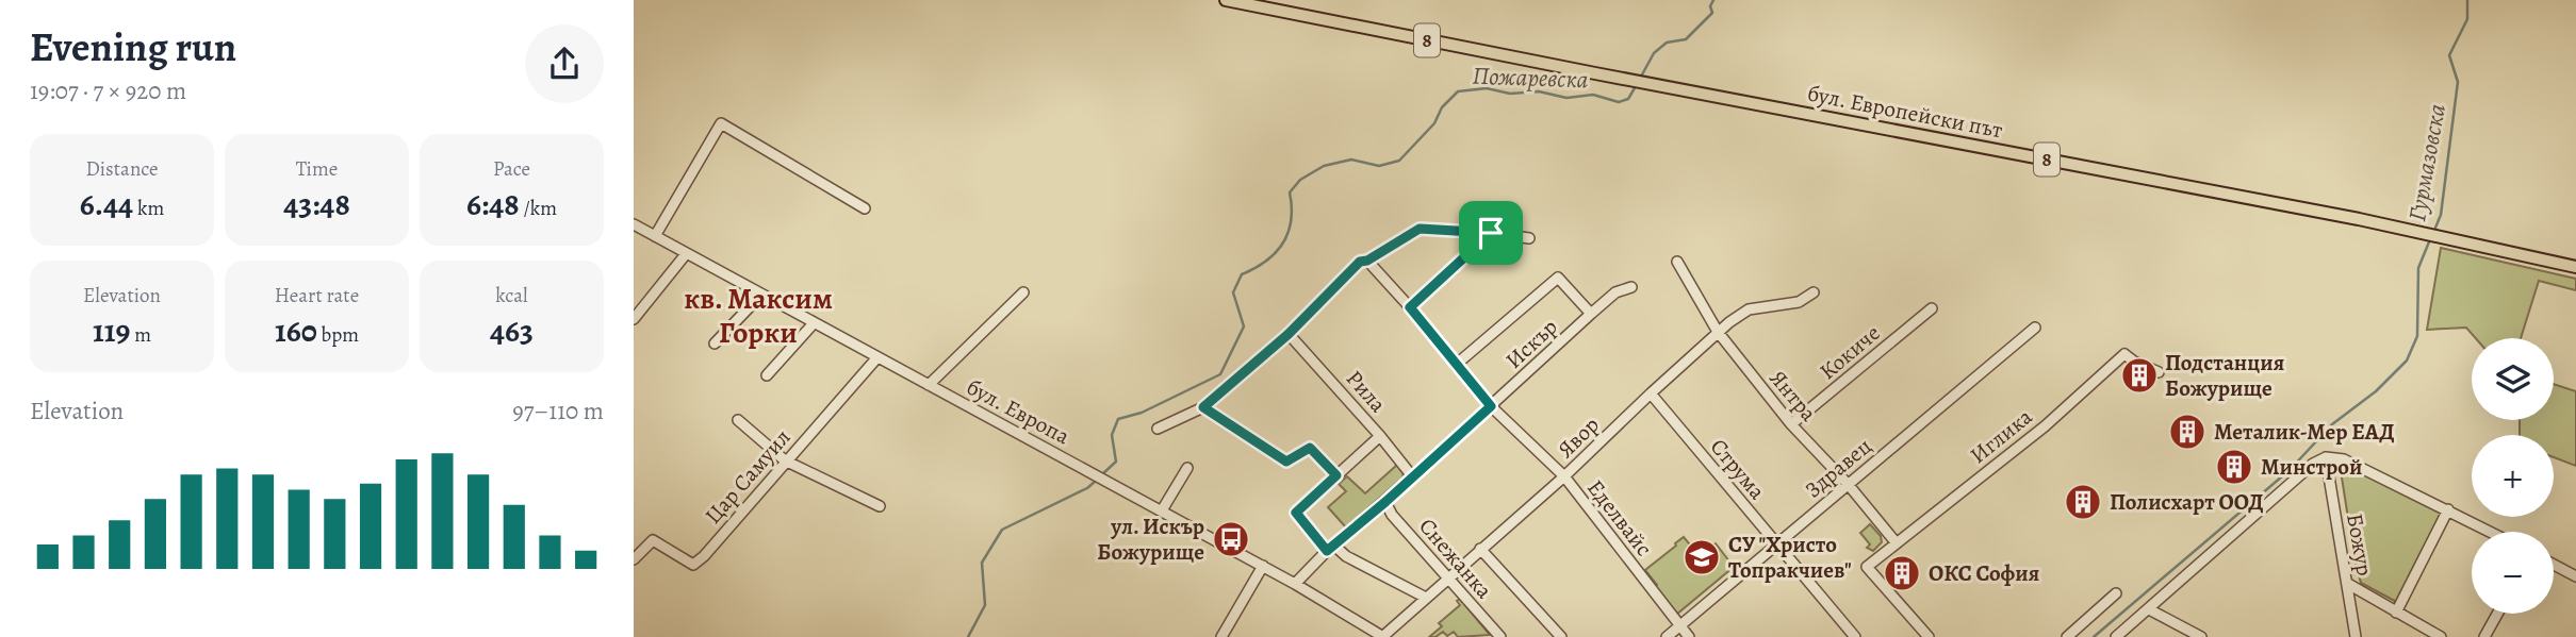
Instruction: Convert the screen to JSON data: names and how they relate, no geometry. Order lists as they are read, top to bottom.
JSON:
{
  "streets": {
    "main road": ["8", "бул. Европейски път"],
    "street": [
      "Искър",
      "Кокиче",
      "Рила",
      "Янтра",
      "бул. Европа",
      "Иглика",
      "Явор",
      "Здравец",
      "Струма",
      "Цар Самуил",
      "Еделвайс",
      "Божур",
      "Снежанка"
    ]
  },
  "crossings": [
    ["Искър", "Рила"],
    ["Искър", "бул. Европа"],
    ["Искър", "Еделвайс"],
    ["Искър", "Снежанка"],
    ["Кокиче", "Янтра"],
    ["Янтра", "Иглика"],
    ["Янтра", "Явор"],
    ["Янтра", "Здравец"],
    ["бул. Европа", "Явор"],
    ["бул. Европа", "Цар Самуил"],
    ["Явор", "Струма"],
    ["Явор", "Еделвайс"],
    ["Явор", "Снежанка"],
    ["Здравец", "Струма"],
    ["Здравец", "Еделвайс"]
  ],
  "districts": ["кв. Максим Горки"],
  "water": ["Пожаревска", "Гурмазовска"],
  "places": {
    "building": [
      "Подстанция Божурище",
      "Металик-Мер ЕАД",
      "Минстрой",
      "Полисхарт ООД",
      "ОКС София"
    ],
    "bus stop": ["ул. Искър Божурище"],
    "school or university": ["СУ \"Христо Топракчиев\""]
  },
  "page": {
    "heading": ["Evening run", "19:07 · 7 × 920 m"],
    "stats": [
      ["Distance", "6.44 km"],
      ["Time", "43:48"],
      ["Pace", "6:48 /km"],
      ["Elevation", "119 m"],
      ["Heart rate", "160 bpm"],
      ["kcal", "463"]
    ],
    "map_buttons": ["+", "−"],
    "chart": ["Elevation", "97–110 m"]
  }
}
